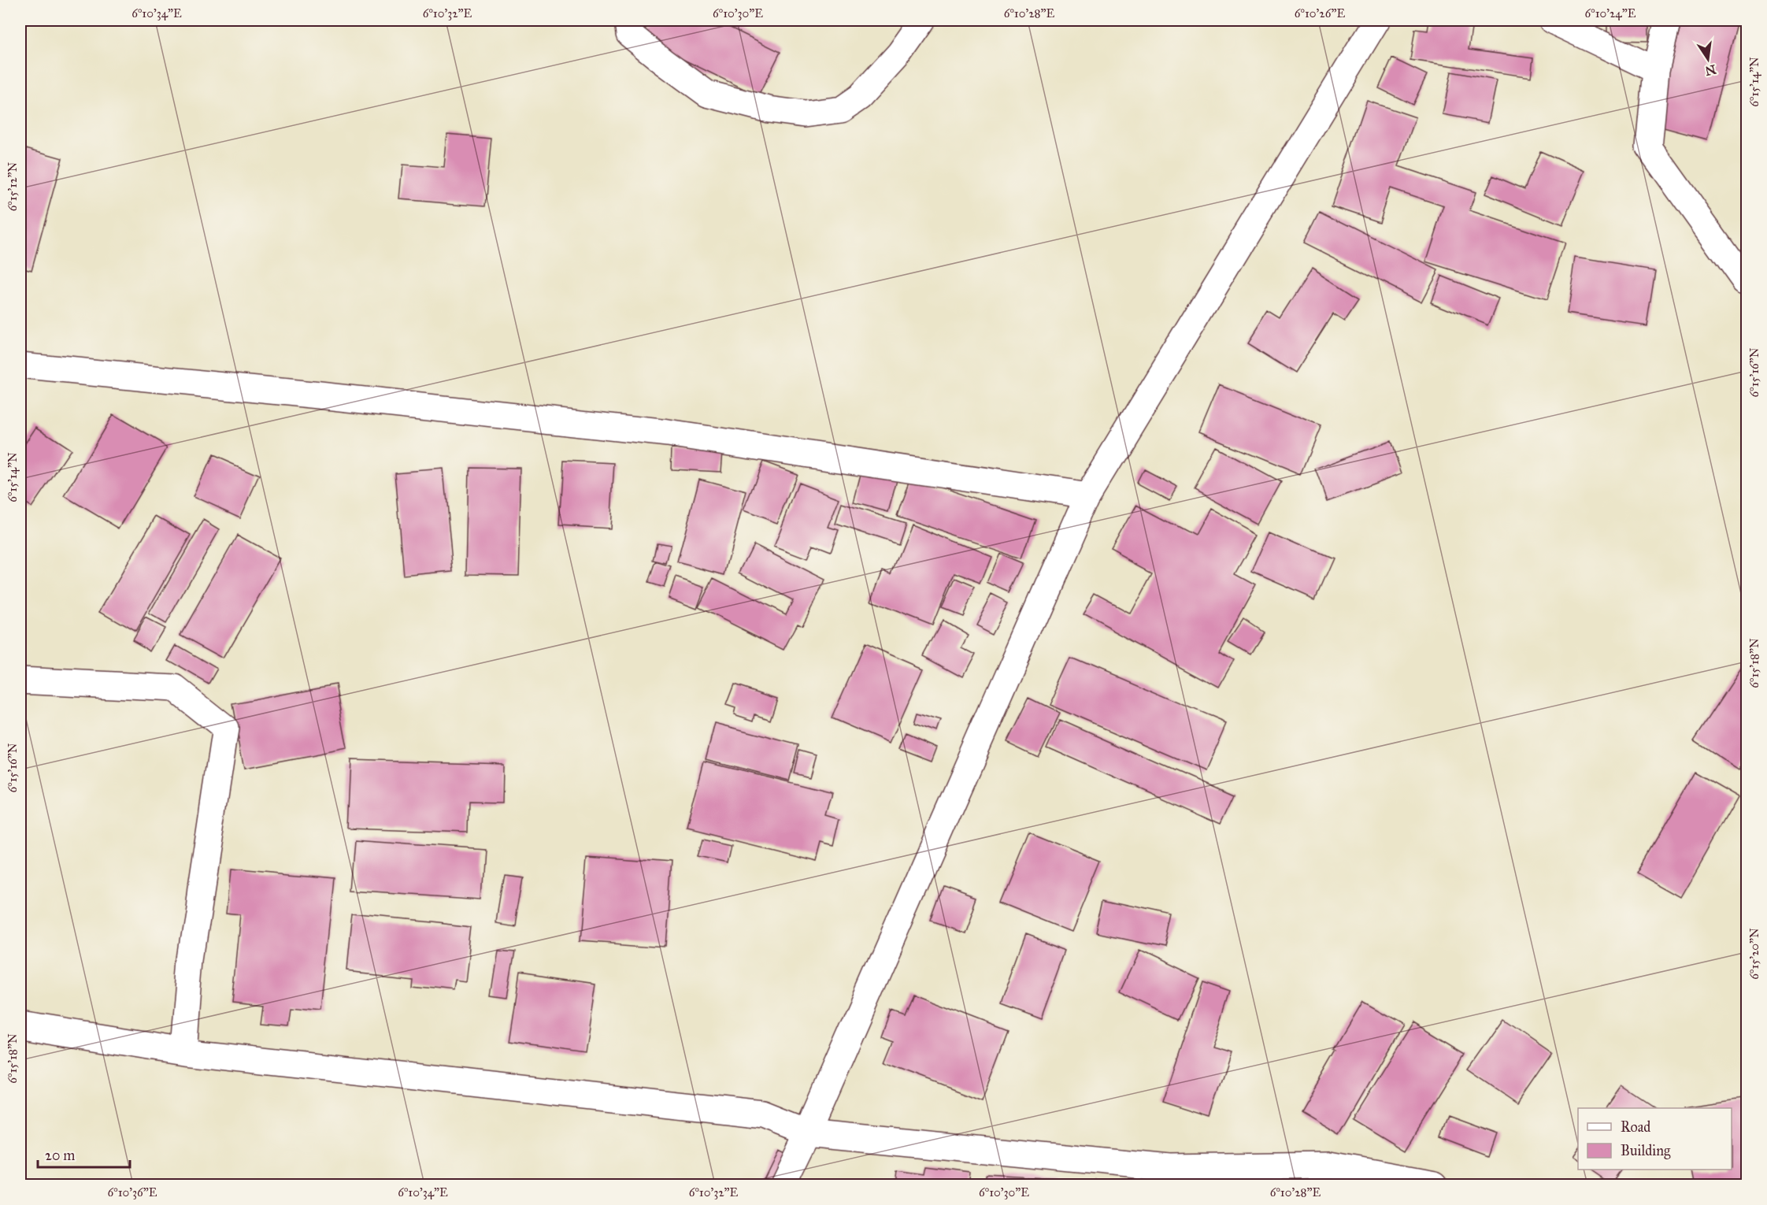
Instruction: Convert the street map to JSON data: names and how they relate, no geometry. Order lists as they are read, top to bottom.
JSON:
{
  "legend": ["Road", "Building"],
  "scale_bar": "20 m",
  "north": "bottom",
  "coordinates": [
    "6°10'34\"E",
    "6°10'32\"E",
    "6°10'30\"E",
    "6°10'28\"E",
    "6°10'26\"E",
    "6°10'24\"E",
    "6°15'14\"N",
    "6°15'12\"N",
    "6°15'16\"N",
    "6°15'18\"N",
    "6°15'20\"N",
    "6°10'36\"E"
  ]
}
